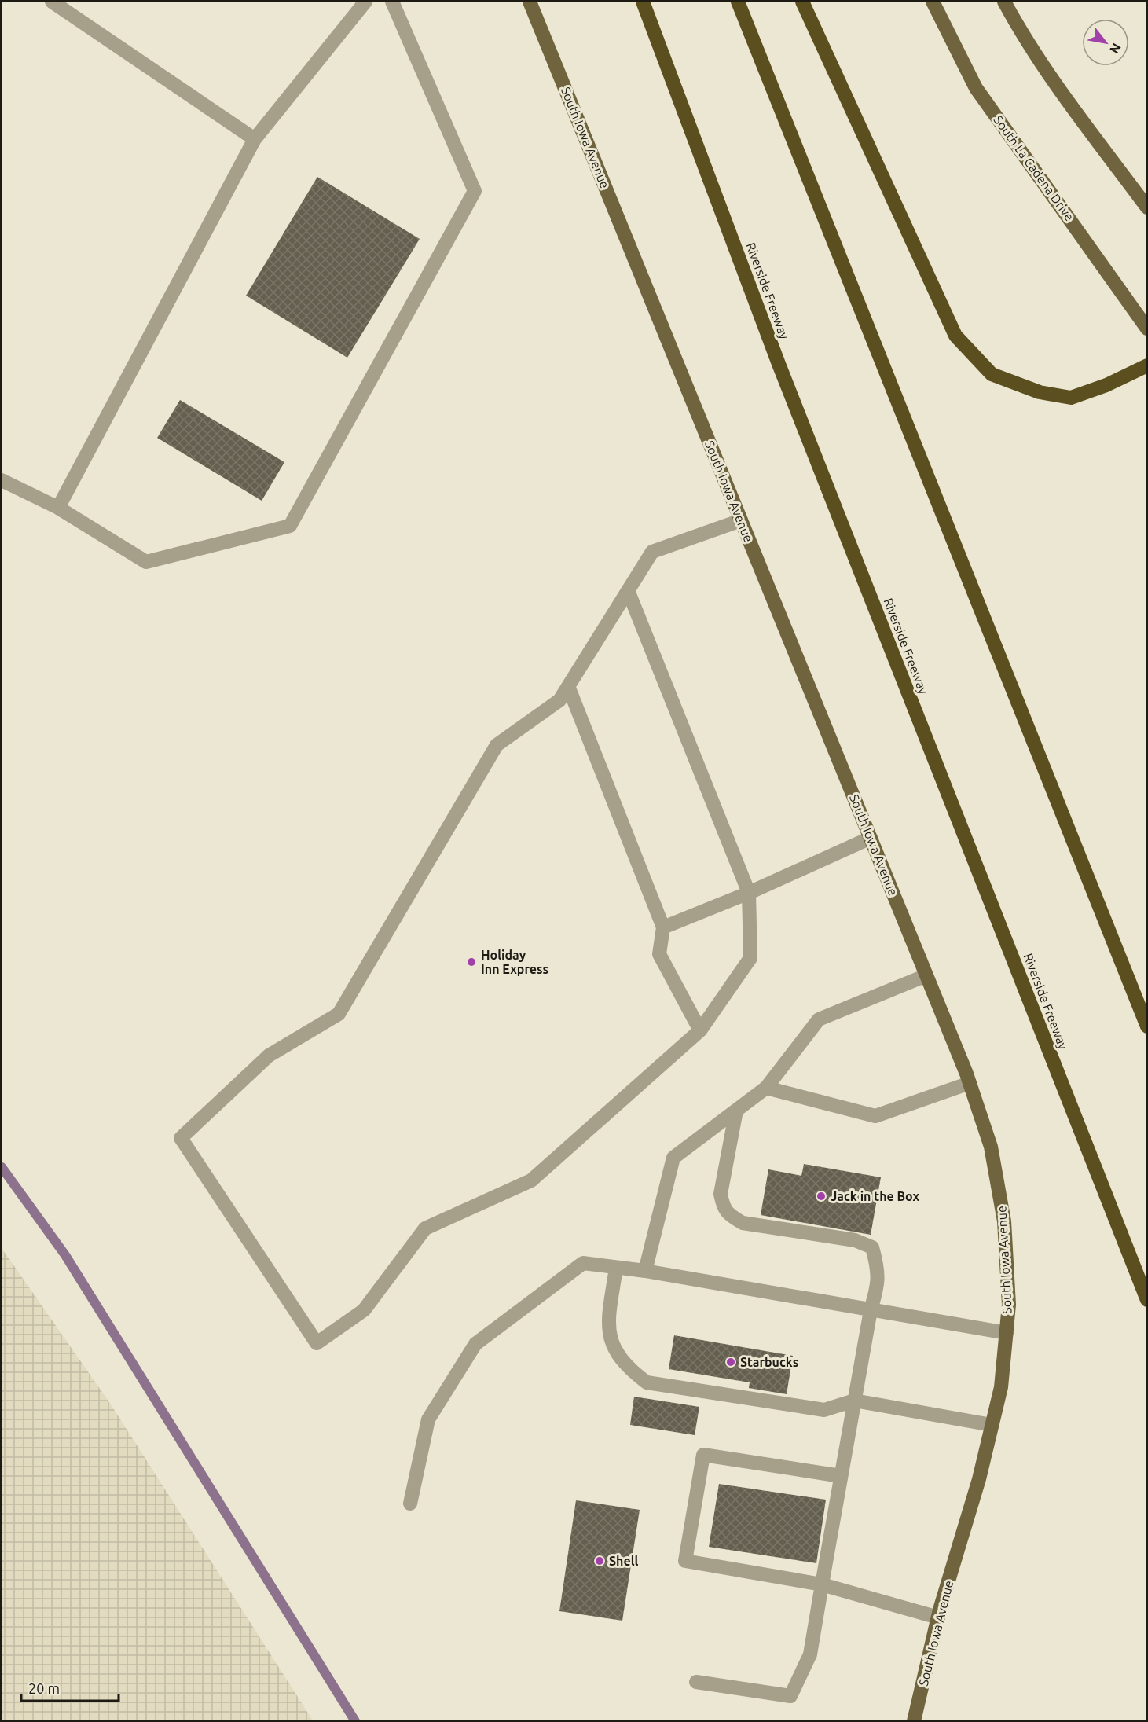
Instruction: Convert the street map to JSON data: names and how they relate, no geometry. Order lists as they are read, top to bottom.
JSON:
{
  "streets": {
    "highway": ["Riverside Freeway"],
    "main road": ["South Iowa Avenue", "South La Cadena Drive"]
  },
  "places": [
    "Holiday Inn Express",
    "Jack in the Box",
    "Starbucks",
    "Shell"
  ],
  "scale_bar": "20 m",
  "north": "bottom right"
}
